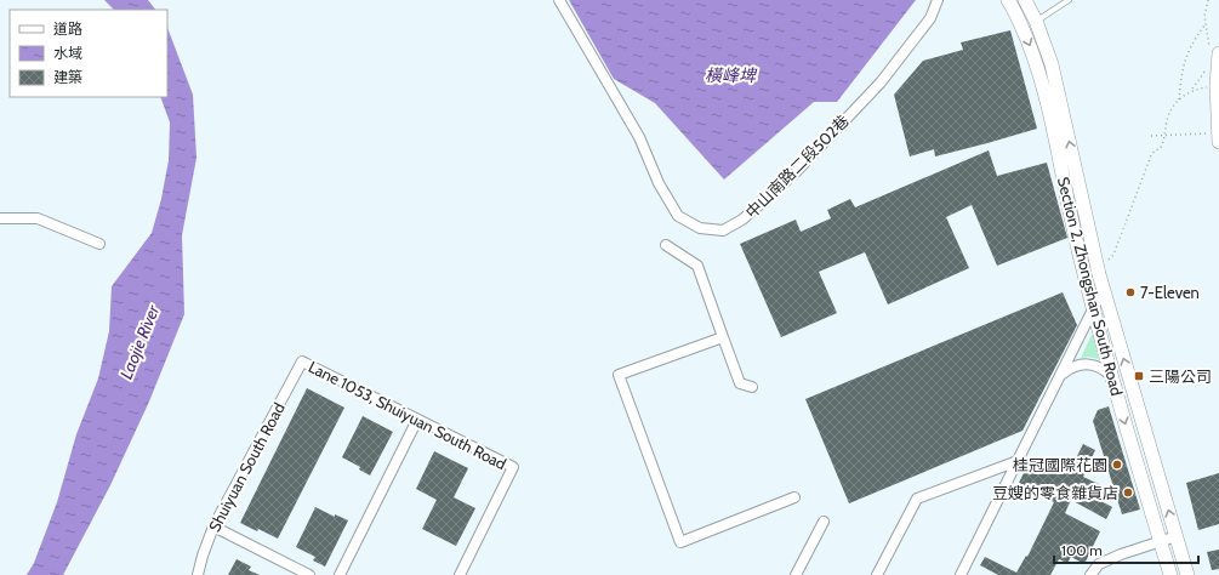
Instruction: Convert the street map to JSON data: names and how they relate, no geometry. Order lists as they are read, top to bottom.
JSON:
{
  "streets": {
    "main road": ["Section 2, Zhongshan South Road"],
    "street": ["中山南路二段502巷", "Lane 1053, Shuiyuan South Road", "Shuiyuan South Road"]
  },
  "crossings": [
    ["Lane 1053, Shuiyuan South Road", "Shuiyuan South Road"]
  ],
  "water": ["橫峰埤", "Laojie River"],
  "places": {
    "other": ["7-Eleven", "桂冠國際花園", "豆嫂的零食雜貨店"],
    "transit": ["三陽公司"]
  },
  "legend": ["道路", "水域", "建築"],
  "scale_bar": "100 m"
}
